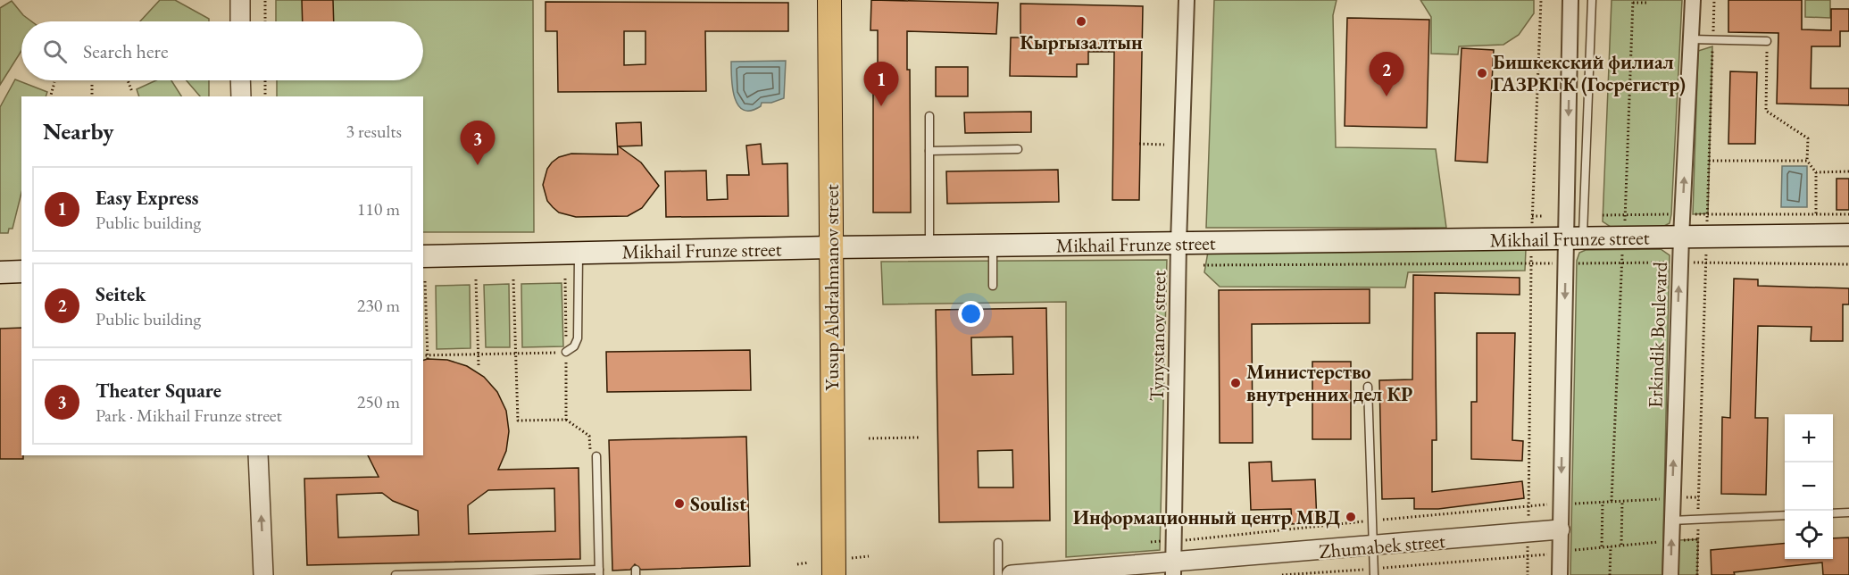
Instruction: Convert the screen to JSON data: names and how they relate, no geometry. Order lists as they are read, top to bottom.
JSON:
{
  "streets": {
    "main road": ["Mikhail Frunze street", "Yusup Abdrahmanov street"],
    "street": ["Erkindik Boulevard", "Tynystanov street", "Zhumabek street"]
  },
  "crossings": [
    ["Mikhail Frunze street", "Yusup Abdrahmanov street"],
    ["Mikhail Frunze street", "Erkindik Boulevard"],
    ["Mikhail Frunze street", "Tynystanov street"],
    ["Tynystanov street", "Zhumabek street"]
  ],
  "places": [
    "Кыргызалтын",
    "Бишкекский филиал ГАЗРКГК (Госрегистр)",
    "Министерство внутренних дел КР",
    "Soulist",
    "Информационный центр МВД"
  ],
  "page": {
    "search": "Search here",
    "pins": ["2", "1", "3"],
    "heading": ["Nearby", "3 results"],
    "list": [
      {
        "mark": "1",
        "name": "Easy Express",
        "note": "Public building",
        "value": "110 m"
      },
      {
        "mark": "2",
        "name": "Seitek",
        "note": "Public building",
        "value": "230 m"
      },
      {
        "mark": "3",
        "name": "Theater Square",
        "note": "Park · Mikhail Frunze street",
        "value": "250 m"
      }
    ],
    "map_buttons": ["+", "−"]
  }
}
